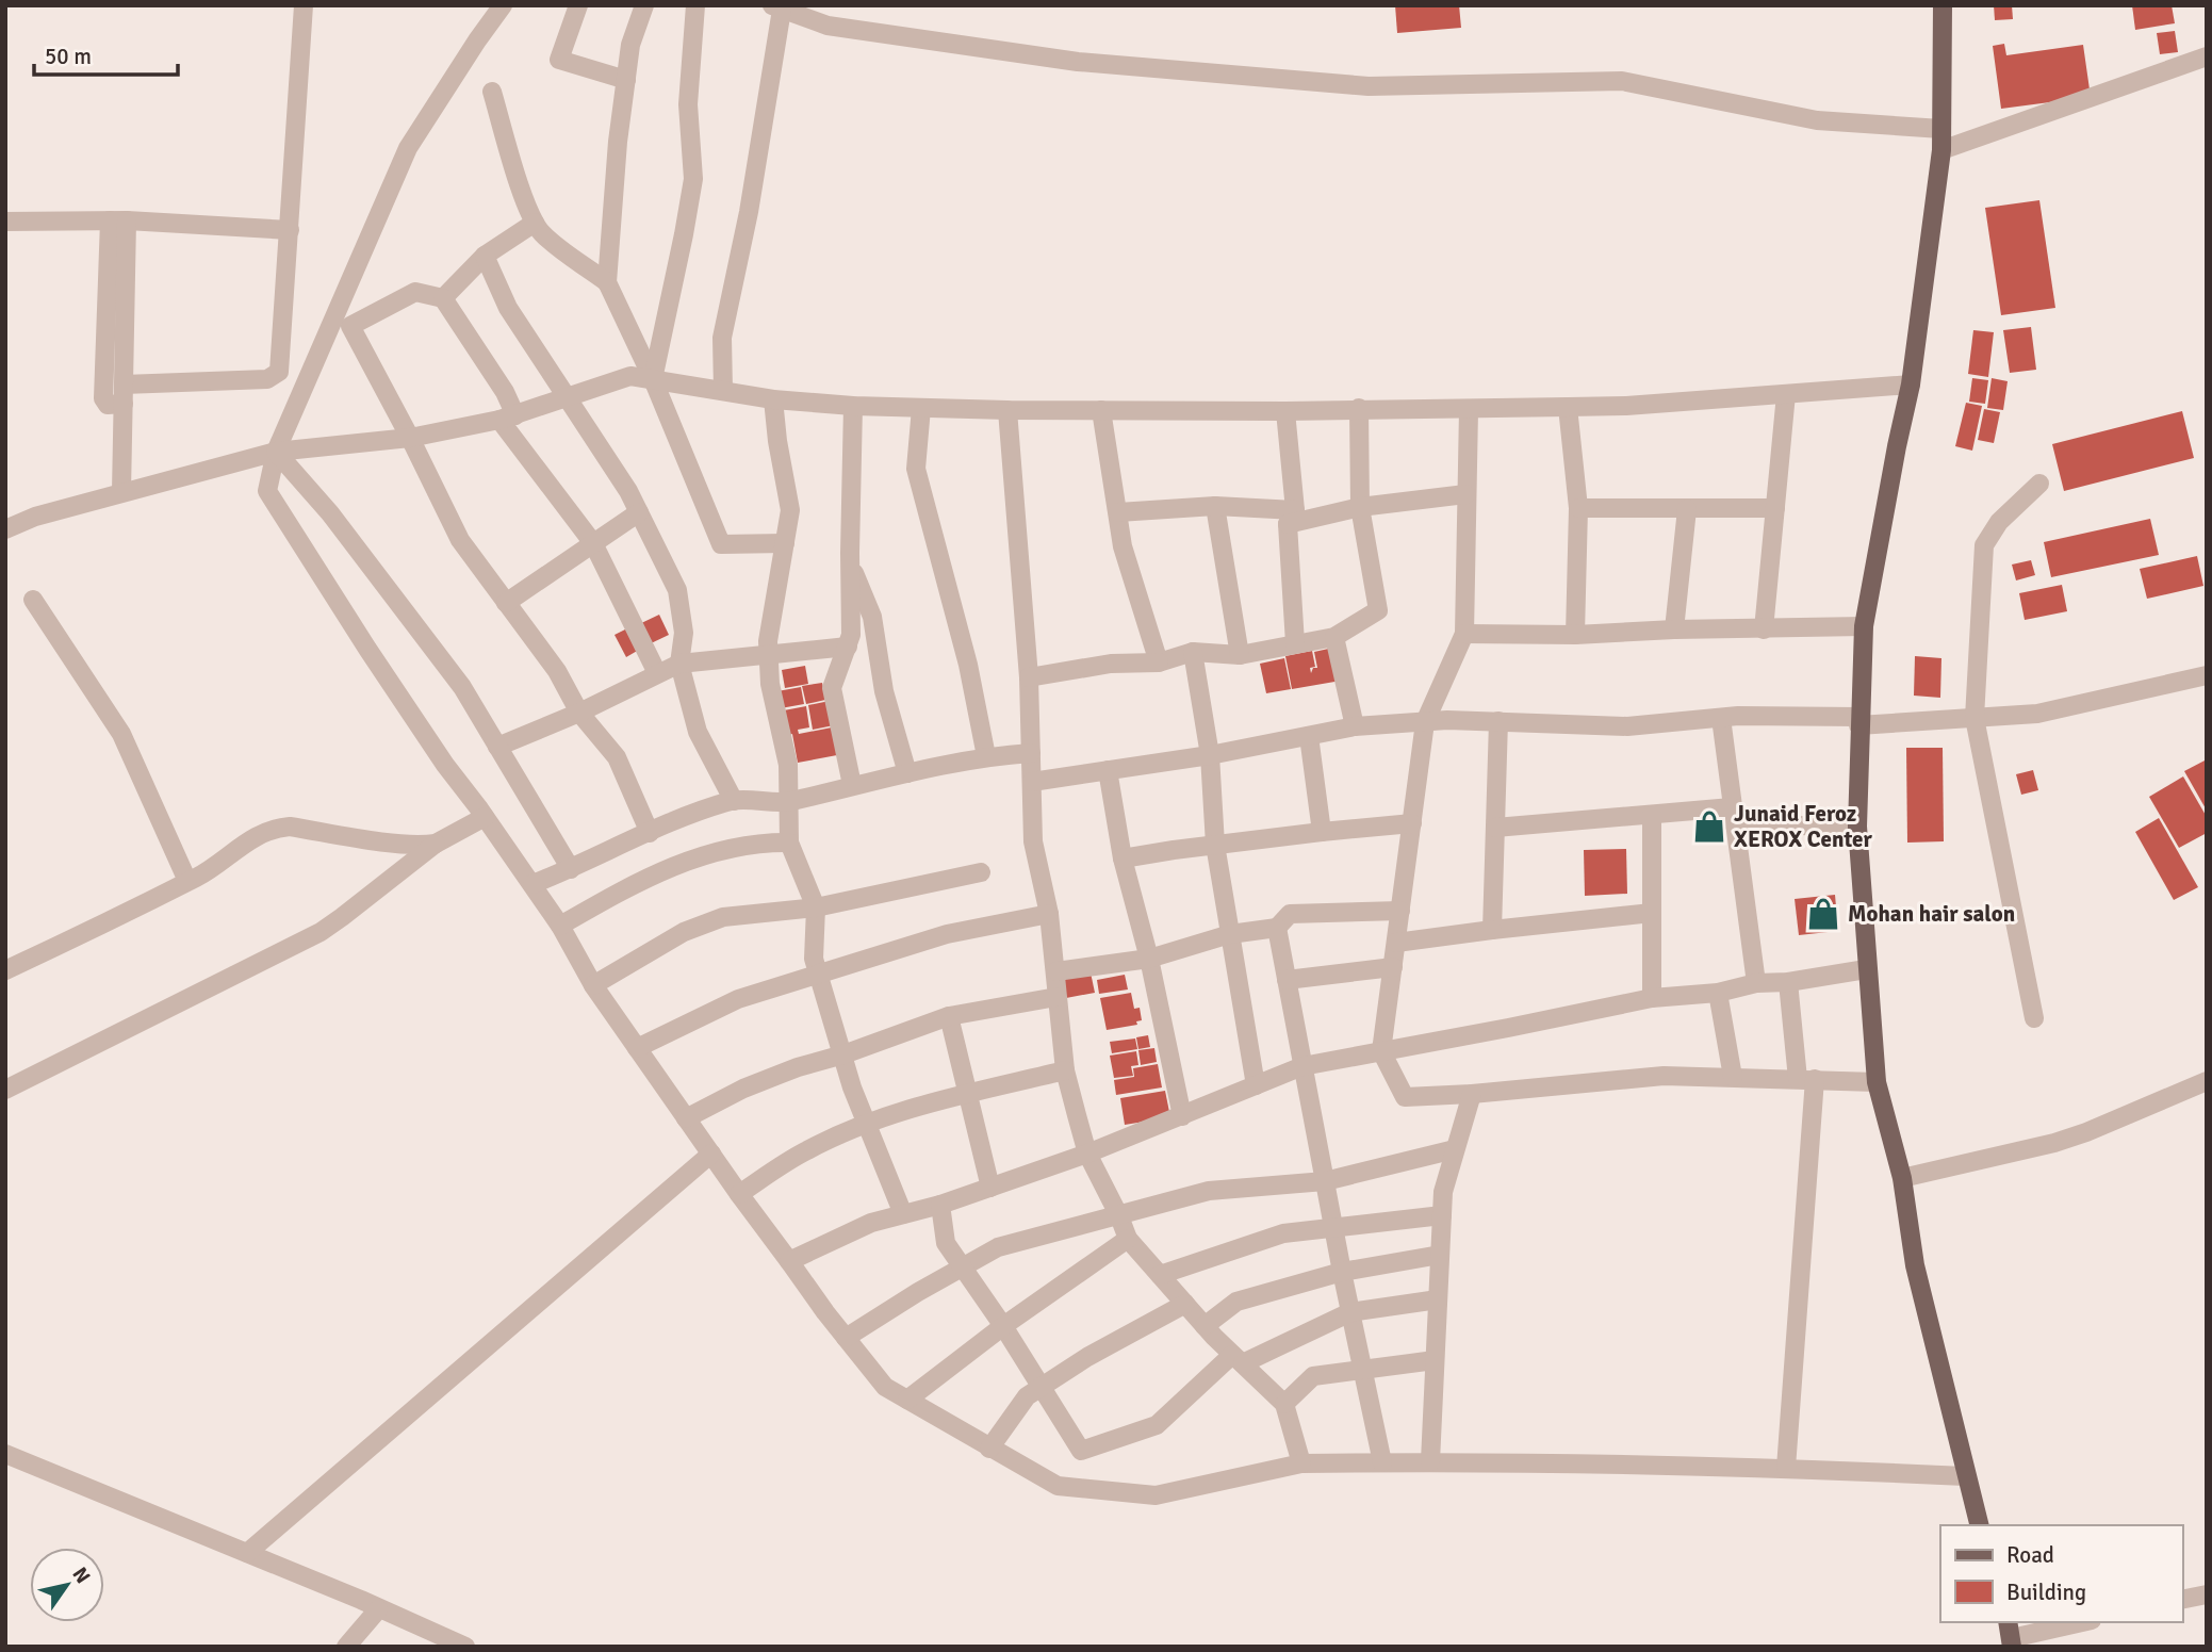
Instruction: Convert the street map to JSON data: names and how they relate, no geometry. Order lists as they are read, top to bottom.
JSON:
{
  "places": {
    "shop": ["Junaid Feroz XEROX Center", "Mohan hair salon"]
  },
  "legend": ["Road", "Building"],
  "scale_bar": "50 m",
  "north": "top right"
}
